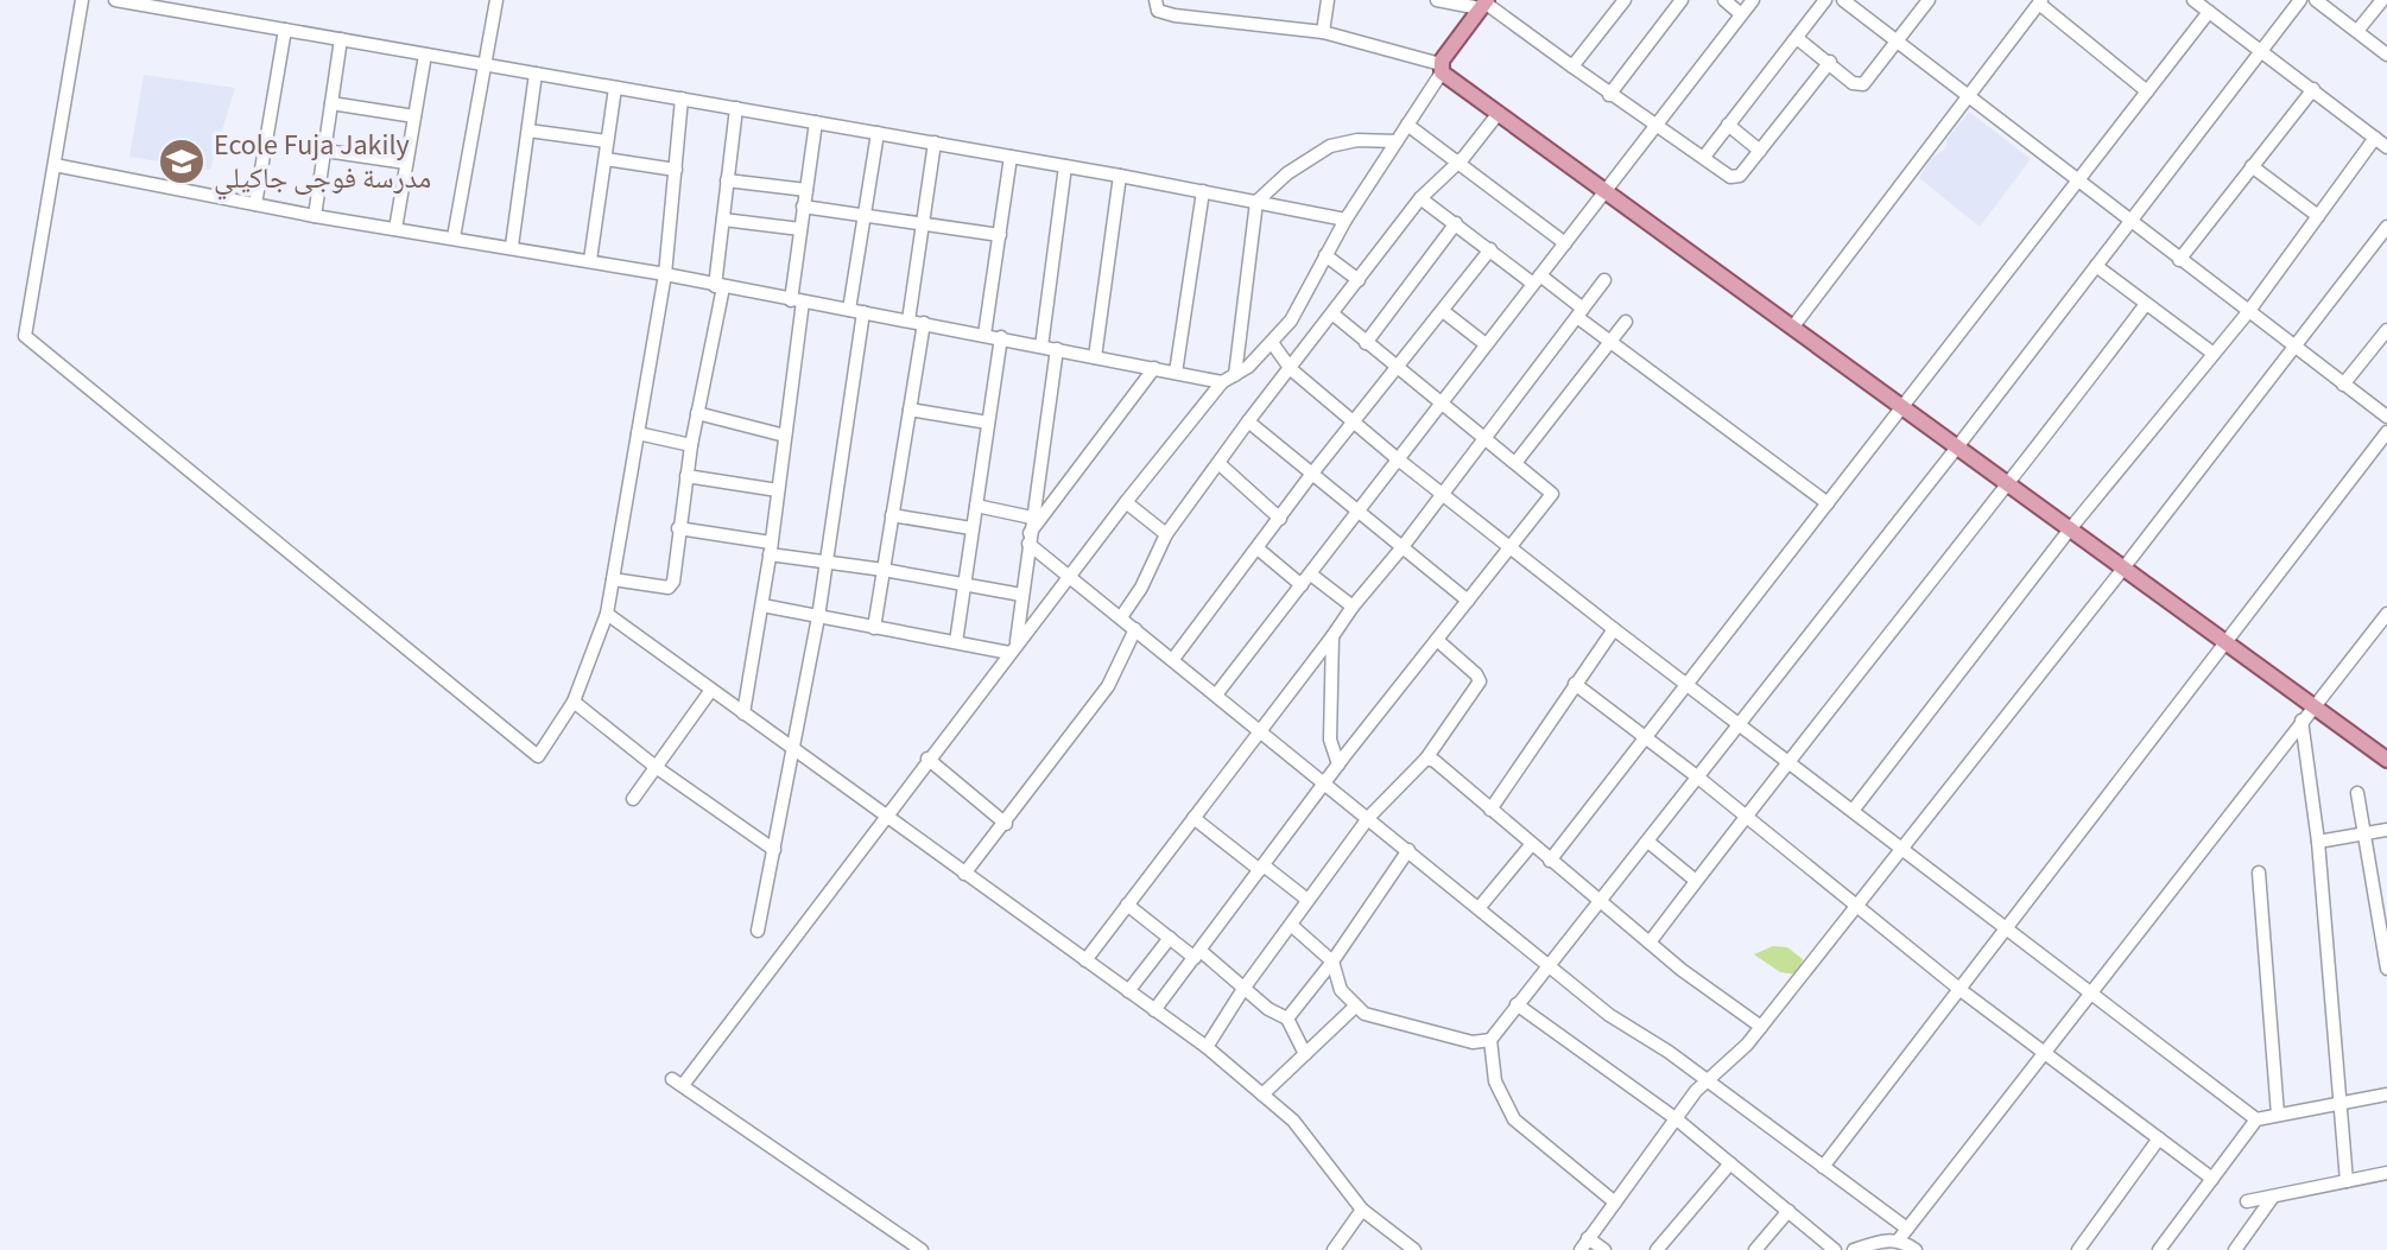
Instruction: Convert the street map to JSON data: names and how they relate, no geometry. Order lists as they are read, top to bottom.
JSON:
{
  "places": {
    "school or university": ["Ecole Fuja Jakily مدرسة فوجى جاكيلي"]
  }
}
